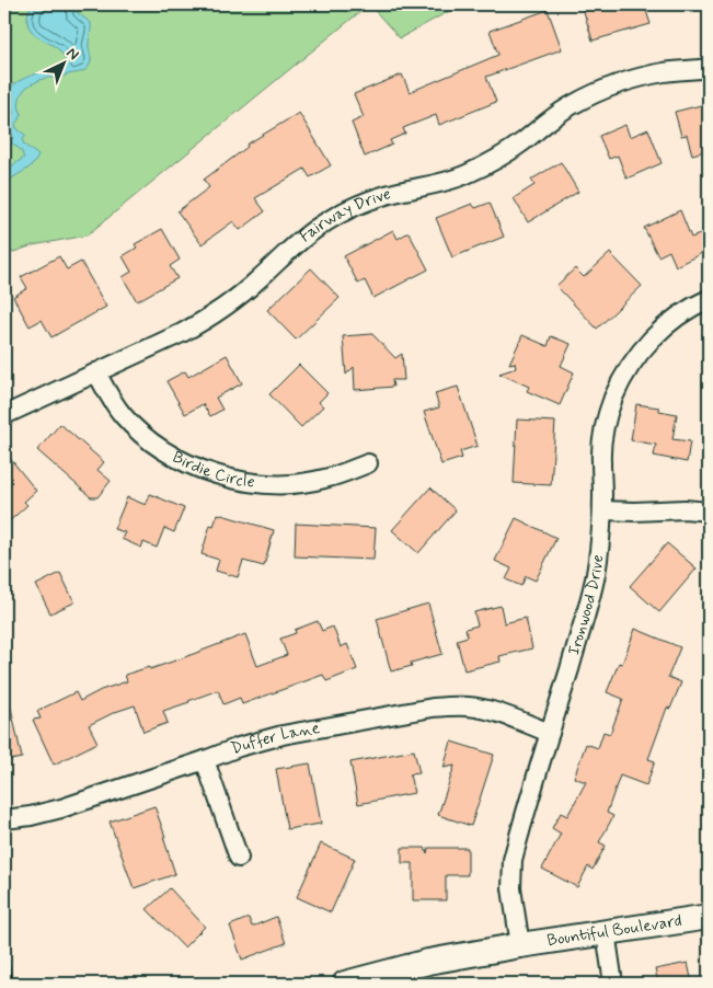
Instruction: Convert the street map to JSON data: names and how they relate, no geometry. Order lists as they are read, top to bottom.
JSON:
{
  "streets": {
    "main road": ["Bountiful Boulevard"],
    "street": [
      "Fairway Drive",
      "Birdie Circle",
      "Ironwood Drive",
      "Duffer Lane"
    ]
  },
  "crossings": [
    ["Fairway Drive", "Birdie Circle"],
    ["Ironwood Drive", "Duffer Lane"],
    ["Ironwood Drive", "Bountiful Boulevard"]
  ],
  "north": "top right"
}
